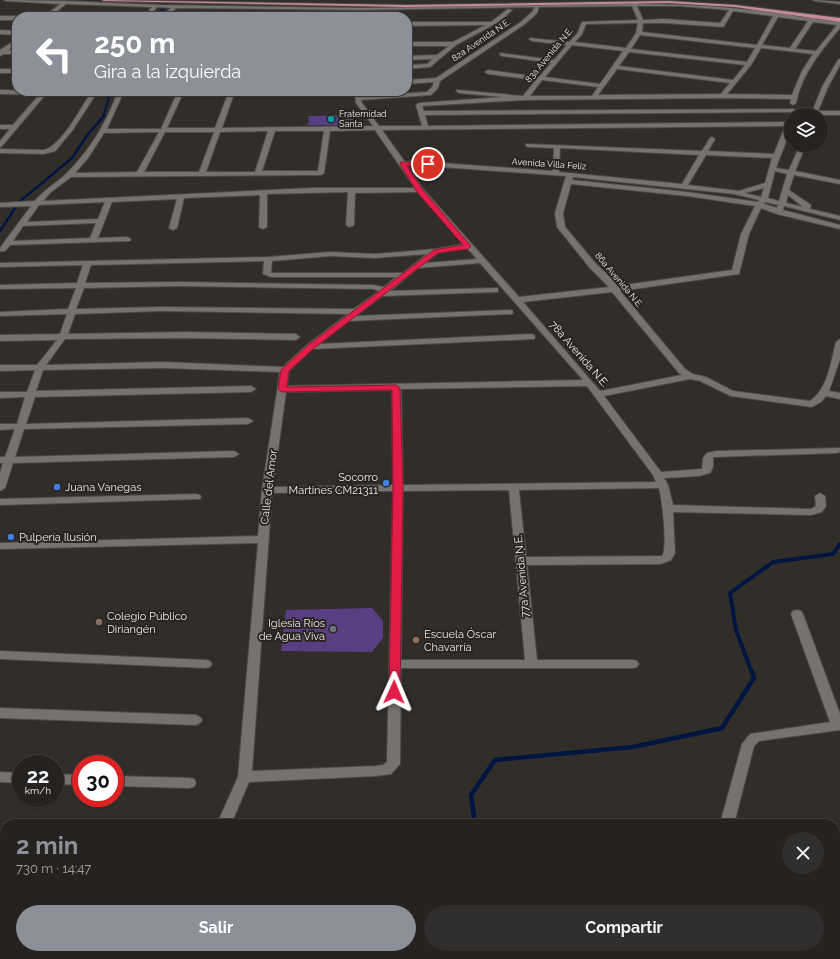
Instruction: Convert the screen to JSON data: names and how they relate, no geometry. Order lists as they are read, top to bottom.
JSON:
{
  "streets": {
    "street": [
      "82a Avenida N.E.",
      "83a Avenida N.E.",
      "Avenida Villa Feliz",
      "86a Avenida N.E.",
      "78a Avenida N.E.",
      "Calle del Amor",
      "77a Avenida N.E."
    ]
  },
  "crossings": [
    ["Avenida Villa Feliz", "86a Avenida N.E."],
    ["Avenida Villa Feliz", "78a Avenida N.E."]
  ],
  "places": [
    "Fraternidad Santa",
    "Socorro Martines CM21311",
    "Juana Vanegas",
    "Pulpería Ilusión",
    "Colegio Público Diriangén",
    "Iglesia Ríos de Agua Viva",
    "Escuela Óscar Chavarría"
  ],
  "page": {
    "turn": ["250 m", "Gira a la izquierda"],
    "speed": "22 km/h",
    "limit": "30",
    "heading": ["2 min", "730 m · 14:47"],
    "buttons": ["Salir", "Compartir"]
  }
}
